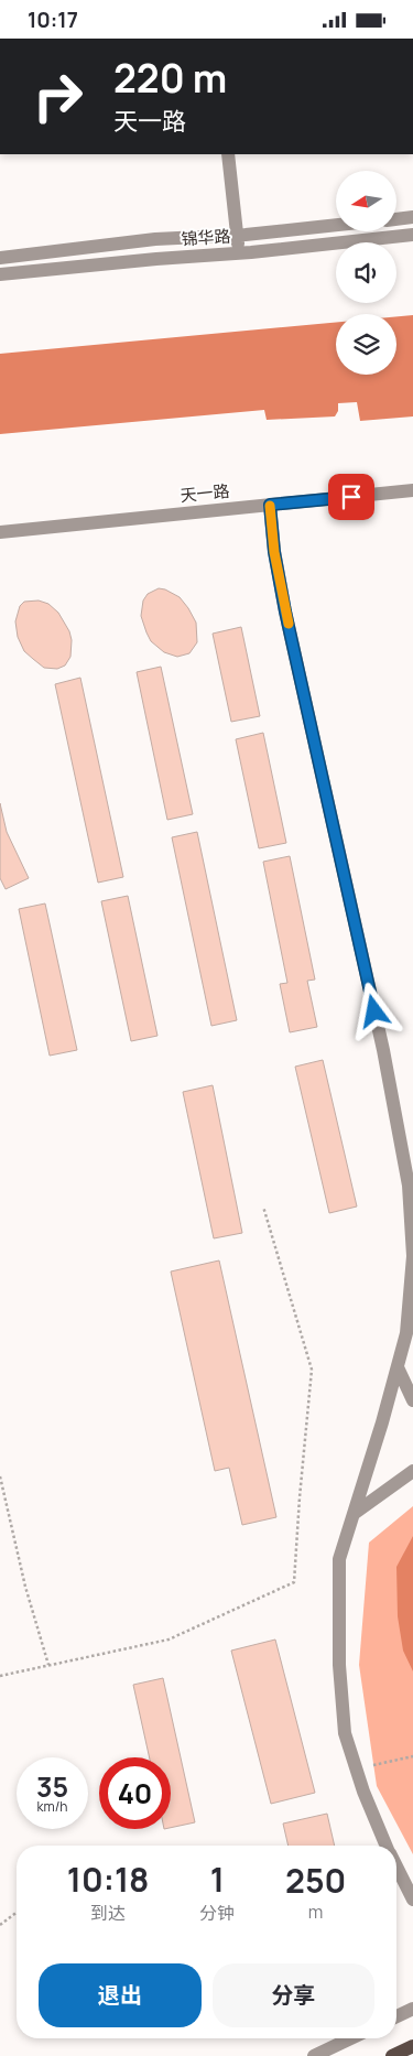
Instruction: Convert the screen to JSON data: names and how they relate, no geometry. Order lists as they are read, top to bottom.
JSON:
{
  "streets": {
    "street": ["锦华路", "天一路"]
  },
  "north": "left",
  "page": {
    "status": "10:17",
    "turn": ["220 m", "天一路"],
    "speed": "35 km/h",
    "limit": "40",
    "eta": [
      "10:18",
      "到达",
      "1",
      "分钟",
      "250",
      "m"
    ],
    "buttons": ["退出", "分享"]
  }
}
